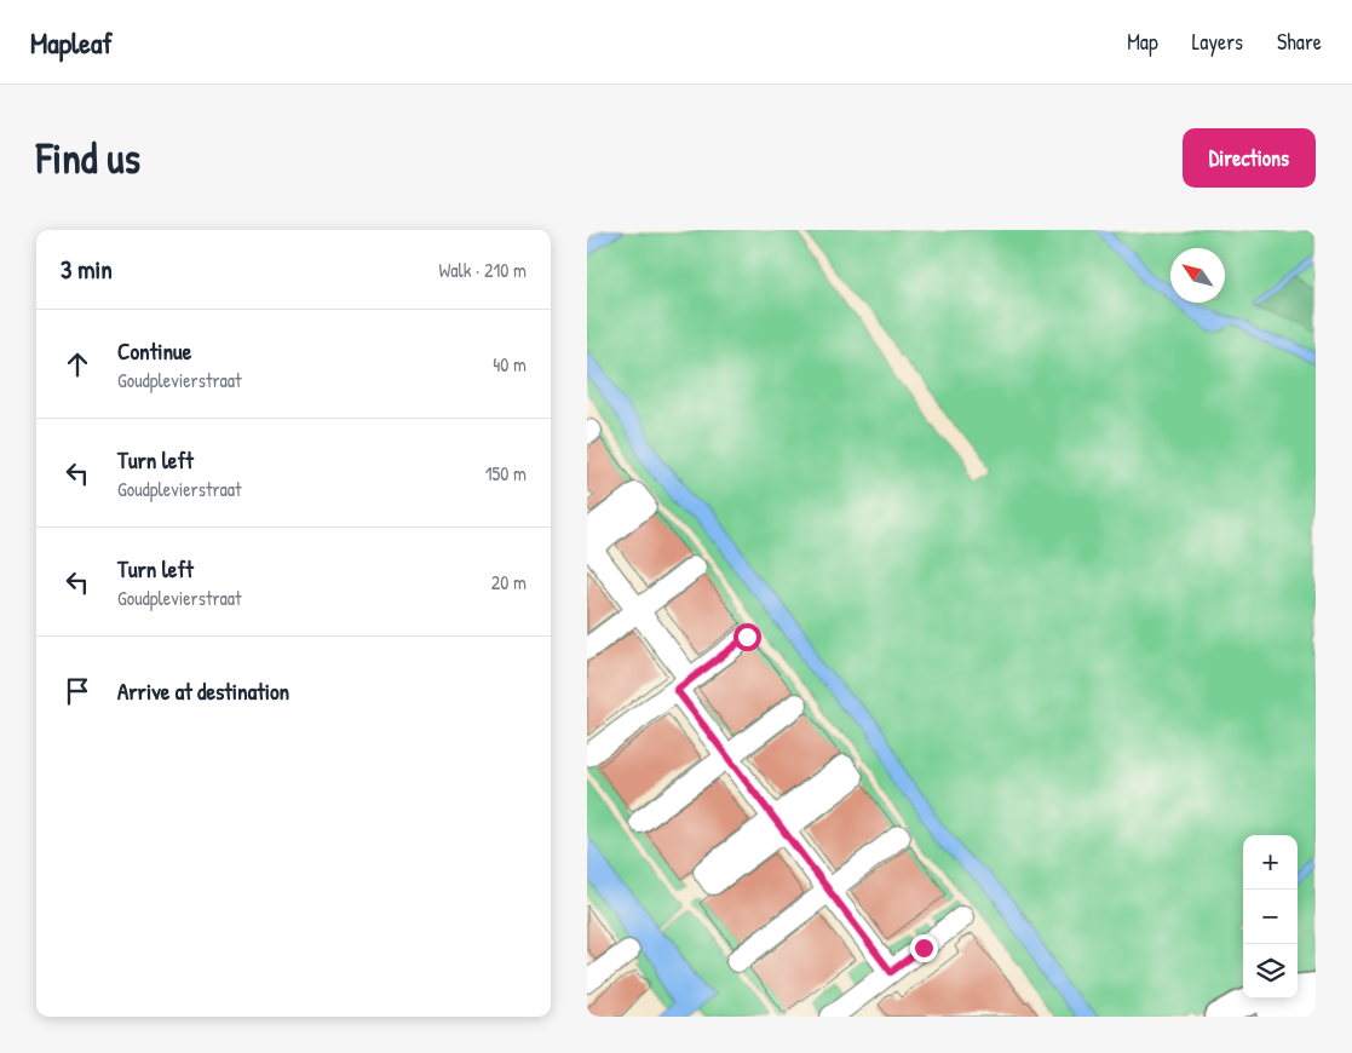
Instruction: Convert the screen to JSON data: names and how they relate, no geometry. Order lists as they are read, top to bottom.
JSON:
{
  "north": "top left",
  "page": {
    "header": "Mapleaf",
    "nav": ["Map", "Layers", "Share"],
    "buttons": "Directions",
    "title": "Find us",
    "heading": ["3 min", "Walk · 210 m"],
    "list": [
      ["Continue", "Goudplevierstraat", "40 m"],
      ["Turn left", "Goudplevierstraat", "150 m"],
      ["Turn left", "Goudplevierstraat", "20 m"],
      "Arrive at destination"
    ],
    "map_buttons": ["+", "−"]
  }
}
